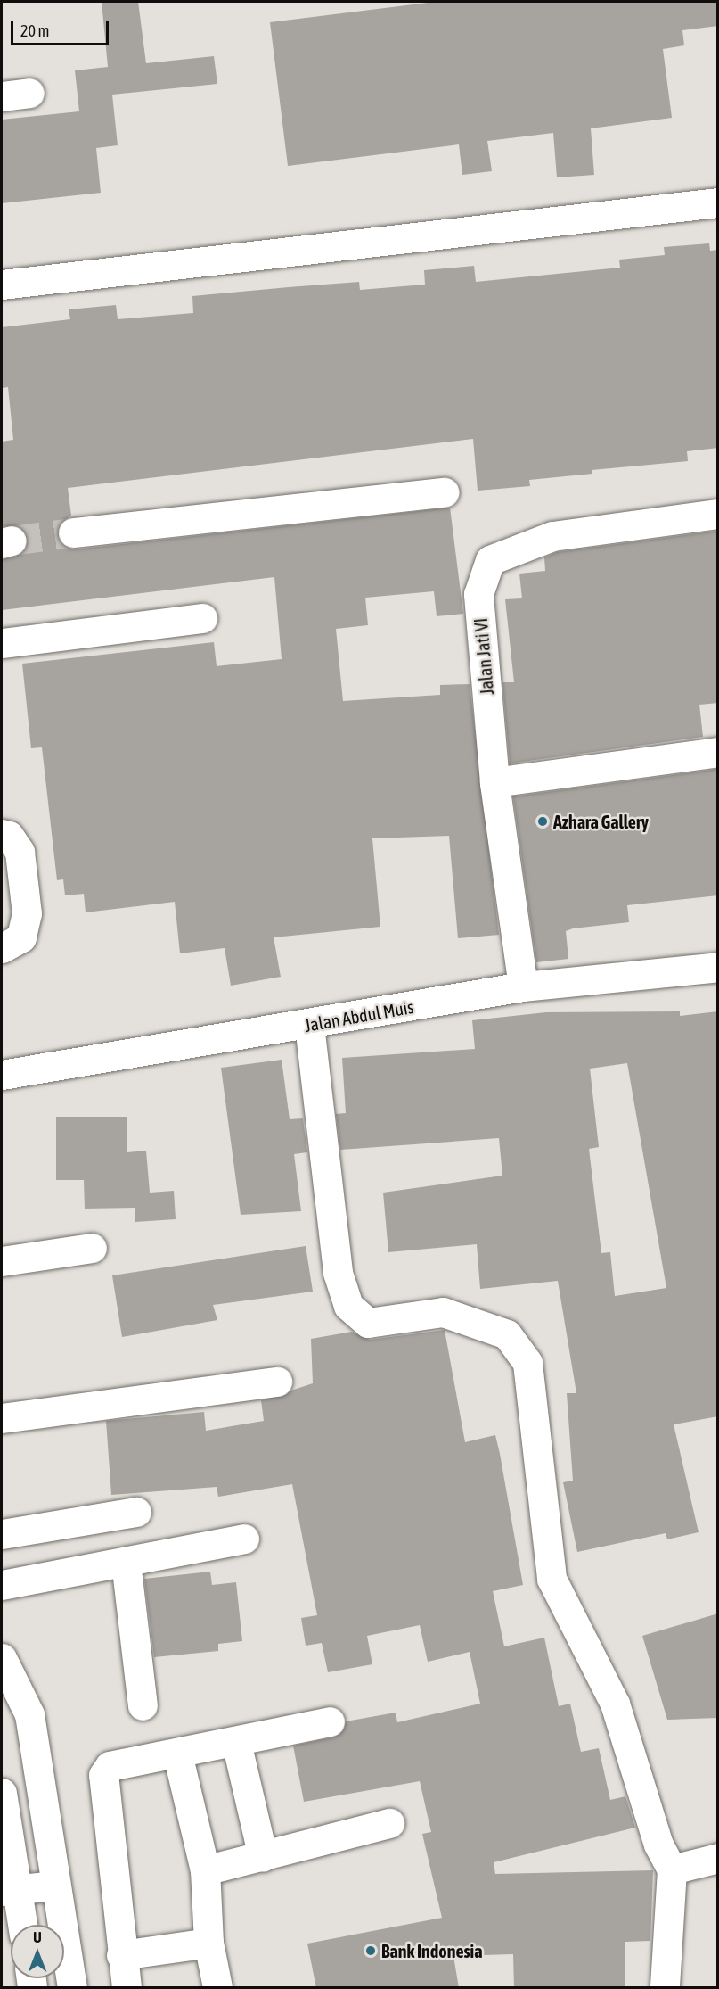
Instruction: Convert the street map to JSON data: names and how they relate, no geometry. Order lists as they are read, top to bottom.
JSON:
{
  "streets": {
    "street": ["Jalan Jati VI", "Jalan Abdul Muis"]
  },
  "crossings": [
    ["Jalan Jati VI", "Jalan Abdul Muis"]
  ],
  "places": ["Azhara Gallery", "Bank Indonesia"],
  "scale_bar": "20 m",
  "north": "top"
}
